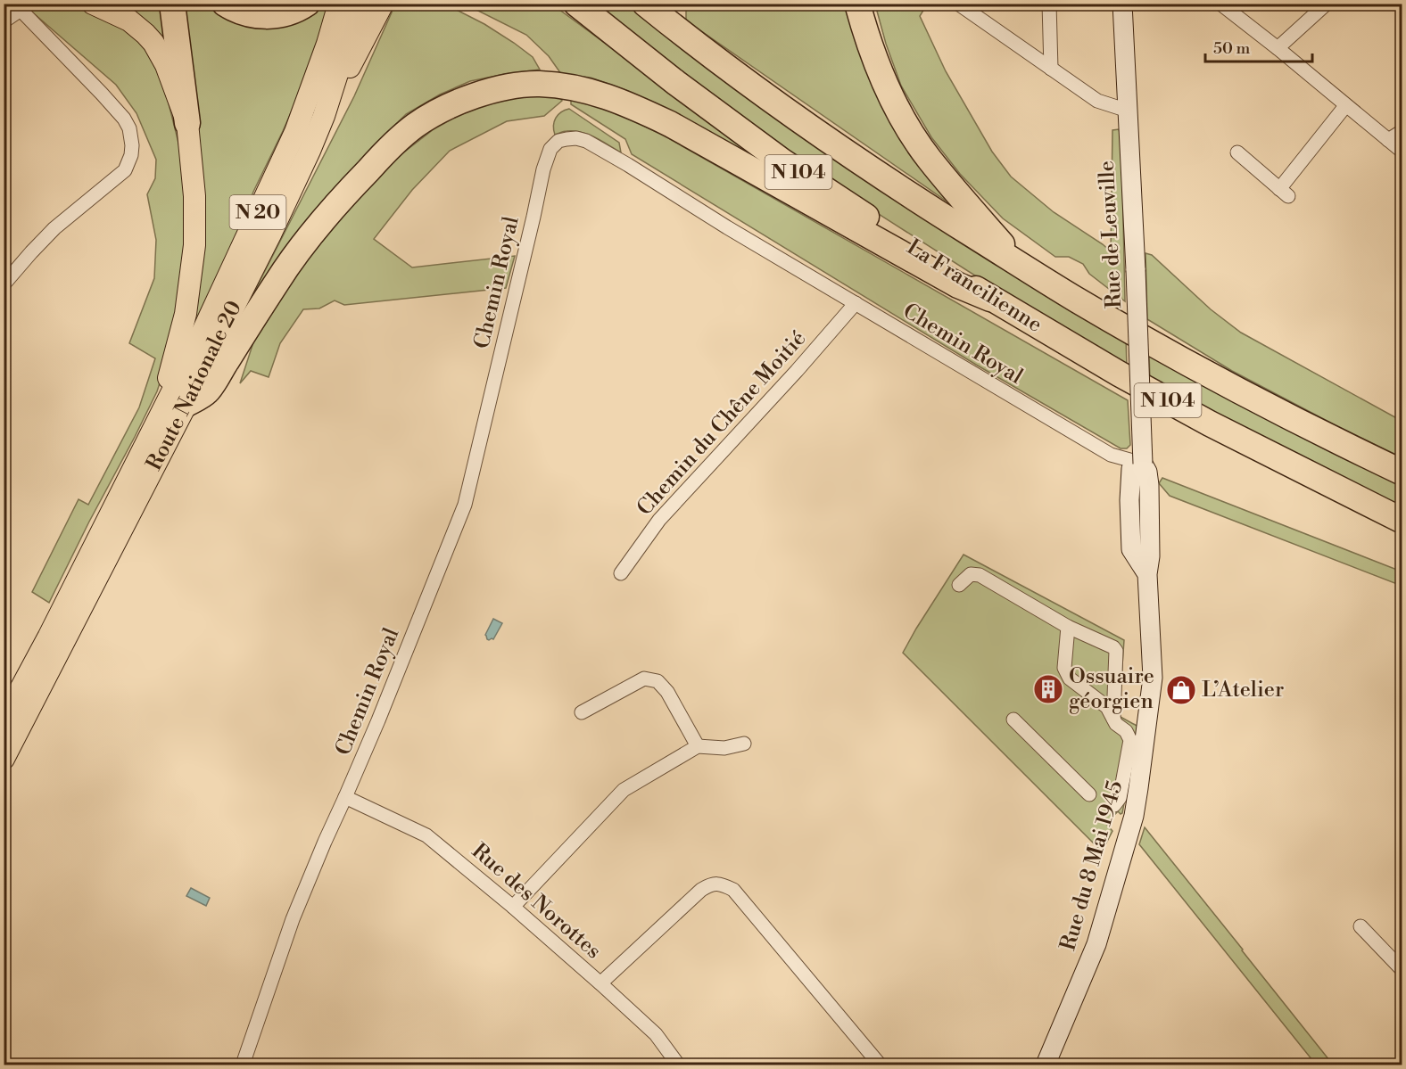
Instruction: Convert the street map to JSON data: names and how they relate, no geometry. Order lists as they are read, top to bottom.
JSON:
{
  "streets": {
    "highway": ["N 104", "La Francilienne"],
    "main road": ["N 20", "Route Nationale 20"],
    "street": [
      "Rue de Leuville",
      "Chemin Royal",
      "Chemin du Chêne Moitié",
      "Rue du 8 Mai 1945",
      "Rue des Norottes"
    ]
  },
  "crossings": [
    ["Rue de Leuville", "Chemin Royal"],
    ["Rue de Leuville", "Rue du 8 Mai 1945"],
    ["Chemin Royal", "Chemin du Chêne Moitié"],
    ["Chemin Royal", "Rue du 8 Mai 1945"],
    ["Chemin Royal", "Rue des Norottes"]
  ],
  "places": {
    "building": ["Ossuaire géorgien"],
    "shop": ["L’Atelier"]
  },
  "scale_bar": "50 m"
}
